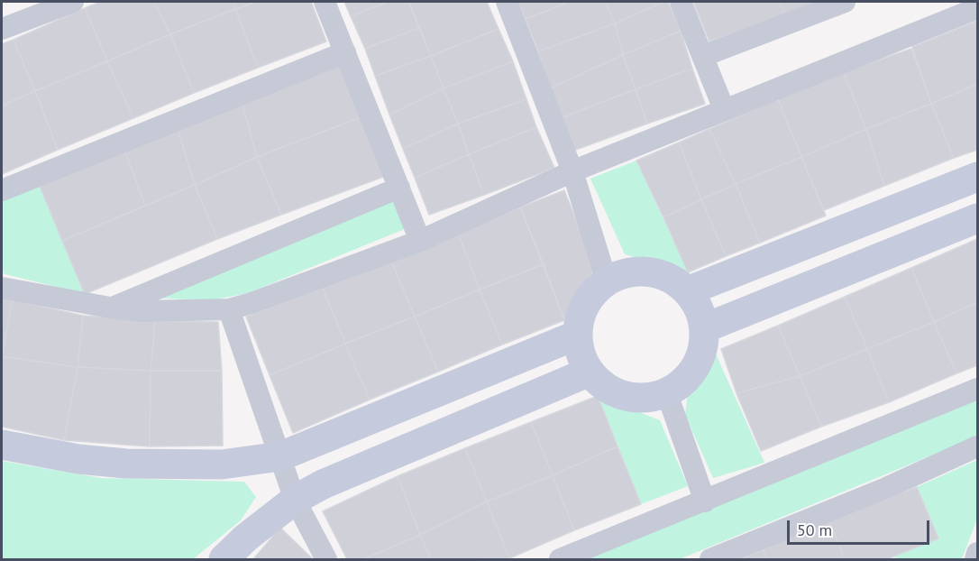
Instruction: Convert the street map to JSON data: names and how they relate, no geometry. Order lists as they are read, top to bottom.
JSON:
{
  "scale_bar": "50 m"
}
